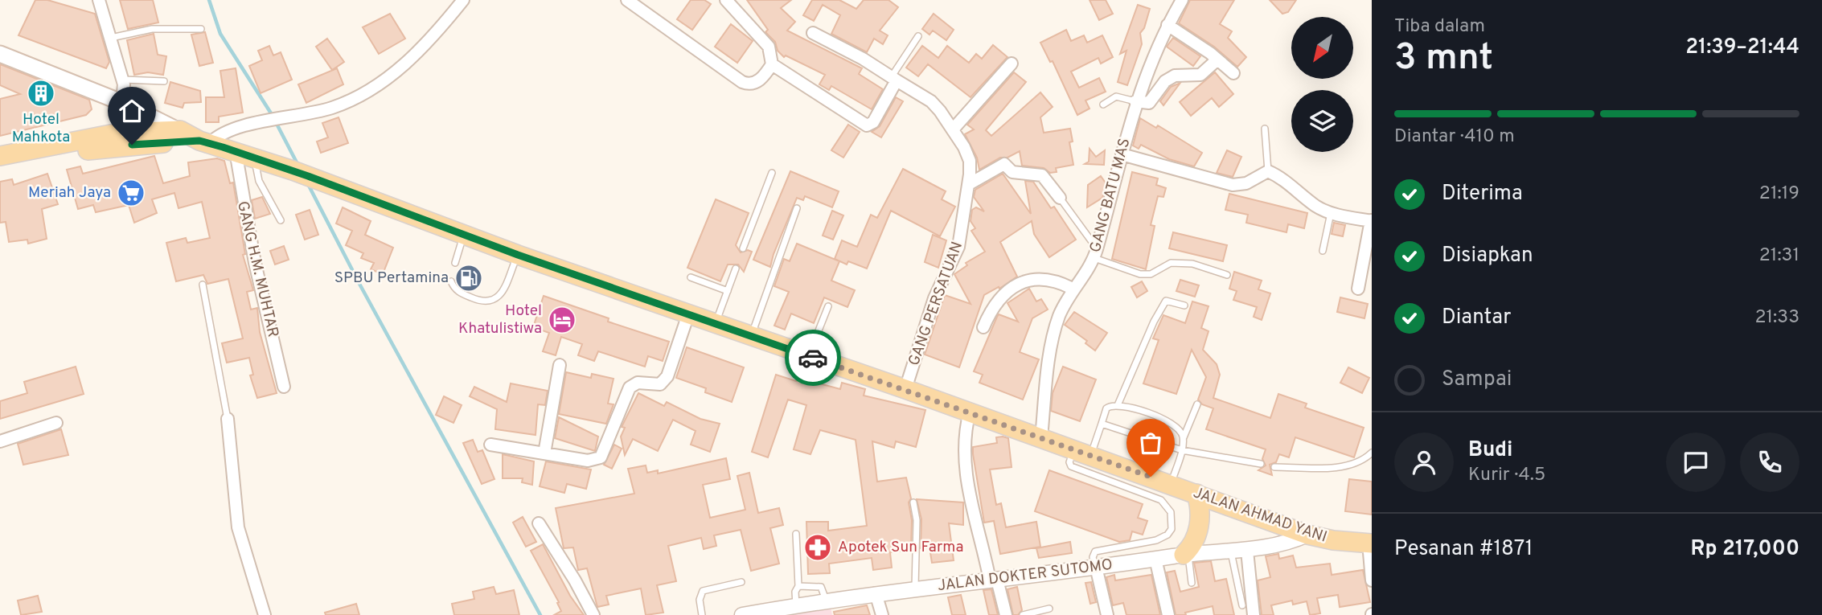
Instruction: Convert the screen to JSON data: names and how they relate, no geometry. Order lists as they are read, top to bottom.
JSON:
{
  "streets": {
    "main road": ["JALAN AHMAD YANI"],
    "street": [
      "GANG BATU MAS",
      "GANG H.M. MUHTAR",
      "GANG PERSATUAN",
      "JALAN DOKTER SUTOMO"
    ]
  },
  "crossings": [
    ["GANG BATU MAS", "JALAN AHMAD YANI"],
    ["GANG H.M. MUHTAR", "JALAN AHMAD YANI"],
    ["GANG PERSATUAN", "JALAN AHMAD YANI"],
    ["JALAN AHMAD YANI", "JALAN DOKTER SUTOMO"]
  ],
  "places": {
    "building": ["Hotel Mahkota"],
    "supermarket": ["Meriah Jaya"],
    "fuel station": ["SPBU Pertamina"],
    "hotel": ["Hotel Khatulistiwa"],
    "pharmacy": ["Apotek Sun Farma"]
  },
  "north": "bottom left",
  "page": {
    "heading": ["3 mnt", "Tiba dalam", "21:39–21:44"],
    "panel": [
      "Budi",
      "Kurir · 4.5",
      "Pesanan #1871",
      "Rp 217,000"
    ],
    "bar": "Diantar · 410 m",
    "list": [
      ["Diterima", "21:19"],
      ["Disiapkan", "21:31"],
      ["Diantar", "21:33"],
      "Sampai"
    ]
  }
}
